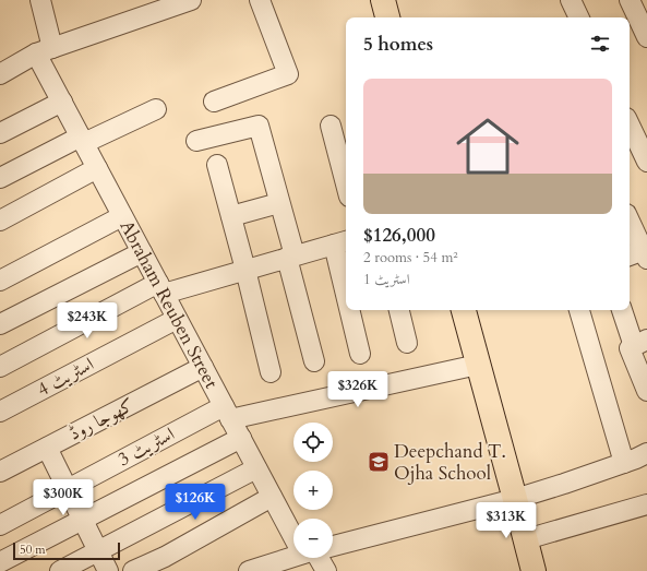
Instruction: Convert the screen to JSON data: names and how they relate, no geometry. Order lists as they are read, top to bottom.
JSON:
{
  "streets": {
    "street": [
      "Abraham Reuben Street",
      "اسٹریٹ 4",
      "کھوجا روڈ",
      "اسٹریٹ 3"
    ]
  },
  "crossings": [
    ["Abraham Reuben Street", "اسٹریٹ 4"],
    ["Abraham Reuben Street", "کھوجا روڈ"],
    ["Abraham Reuben Street", "اسٹریٹ 3"]
  ],
  "places": {
    "school or university": ["Deepchand T. Ojha School"]
  },
  "scale_bar": "50 m",
  "page": {
    "heading": "5 homes",
    "list": [
      {
        "name": "$126,000",
        "note": "2 rooms · 54 m² · اسٹریٹ 1"
      }
    ],
    "price": [
      "$243K",
      "$326K",
      "$300K",
      "$126K",
      "$313K"
    ],
    "map_buttons": ["+", "−"],
    "scale": "50 m"
  }
}
